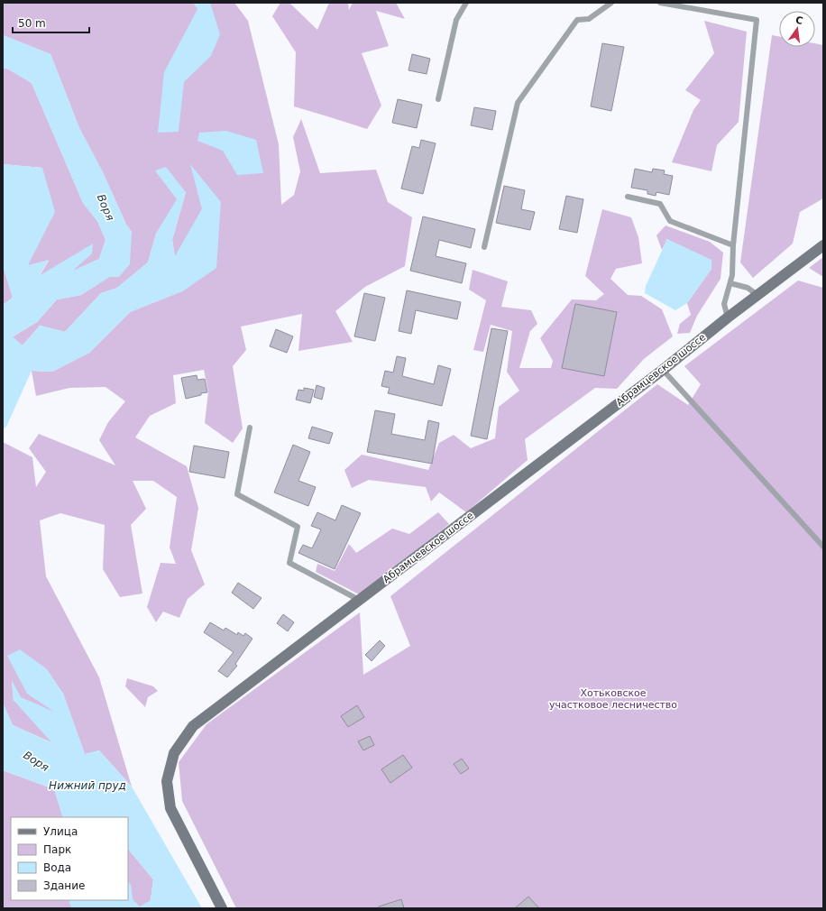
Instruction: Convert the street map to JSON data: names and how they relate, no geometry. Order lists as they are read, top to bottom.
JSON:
{
  "streets": {
    "street": ["Абрамцевское шоссе"]
  },
  "water": ["Воря", "Нижний пруд"],
  "parks": ["Хотьковское участковое лесничество"],
  "legend": [
    "Улица",
    "Парк",
    "Вода",
    "Здание"
  ],
  "scale_bar": "50 m",
  "north": "top"
}
